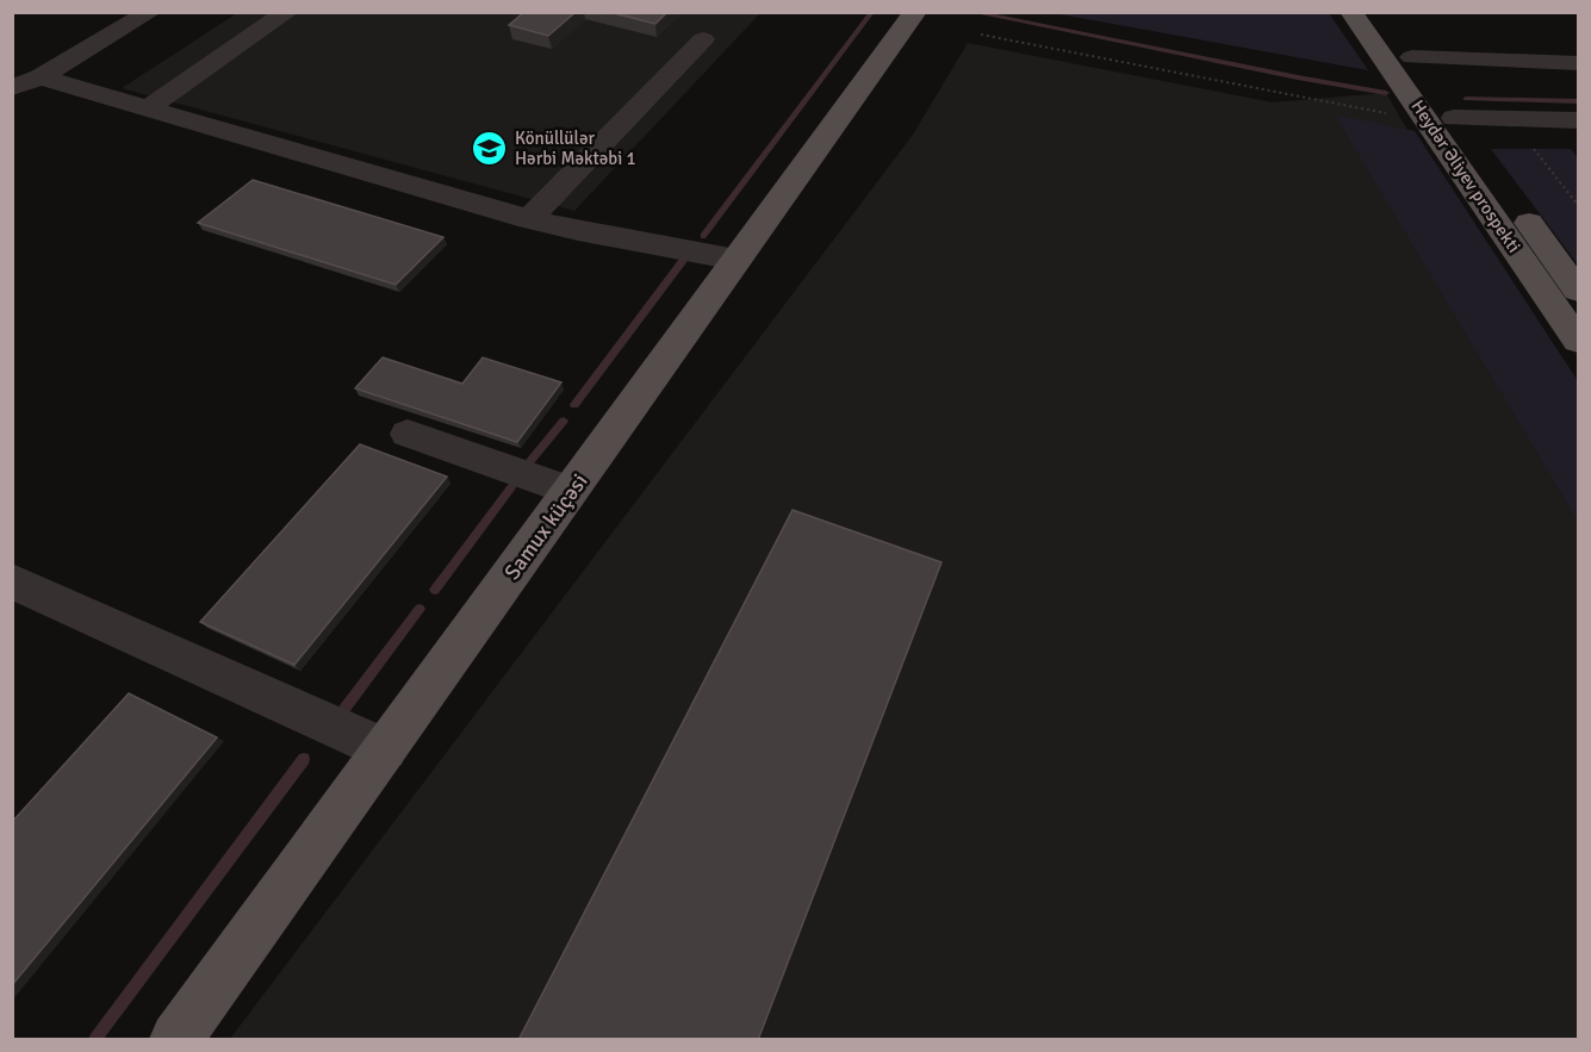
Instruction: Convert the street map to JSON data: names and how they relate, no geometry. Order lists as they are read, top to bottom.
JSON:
{
  "streets": {
    "main road": ["Heydər Əliyev prospekti", "Samux küçəsi"]
  },
  "places": {
    "school or university": ["Könüllülər Hərbi Məktəbi 1"]
  }
}
